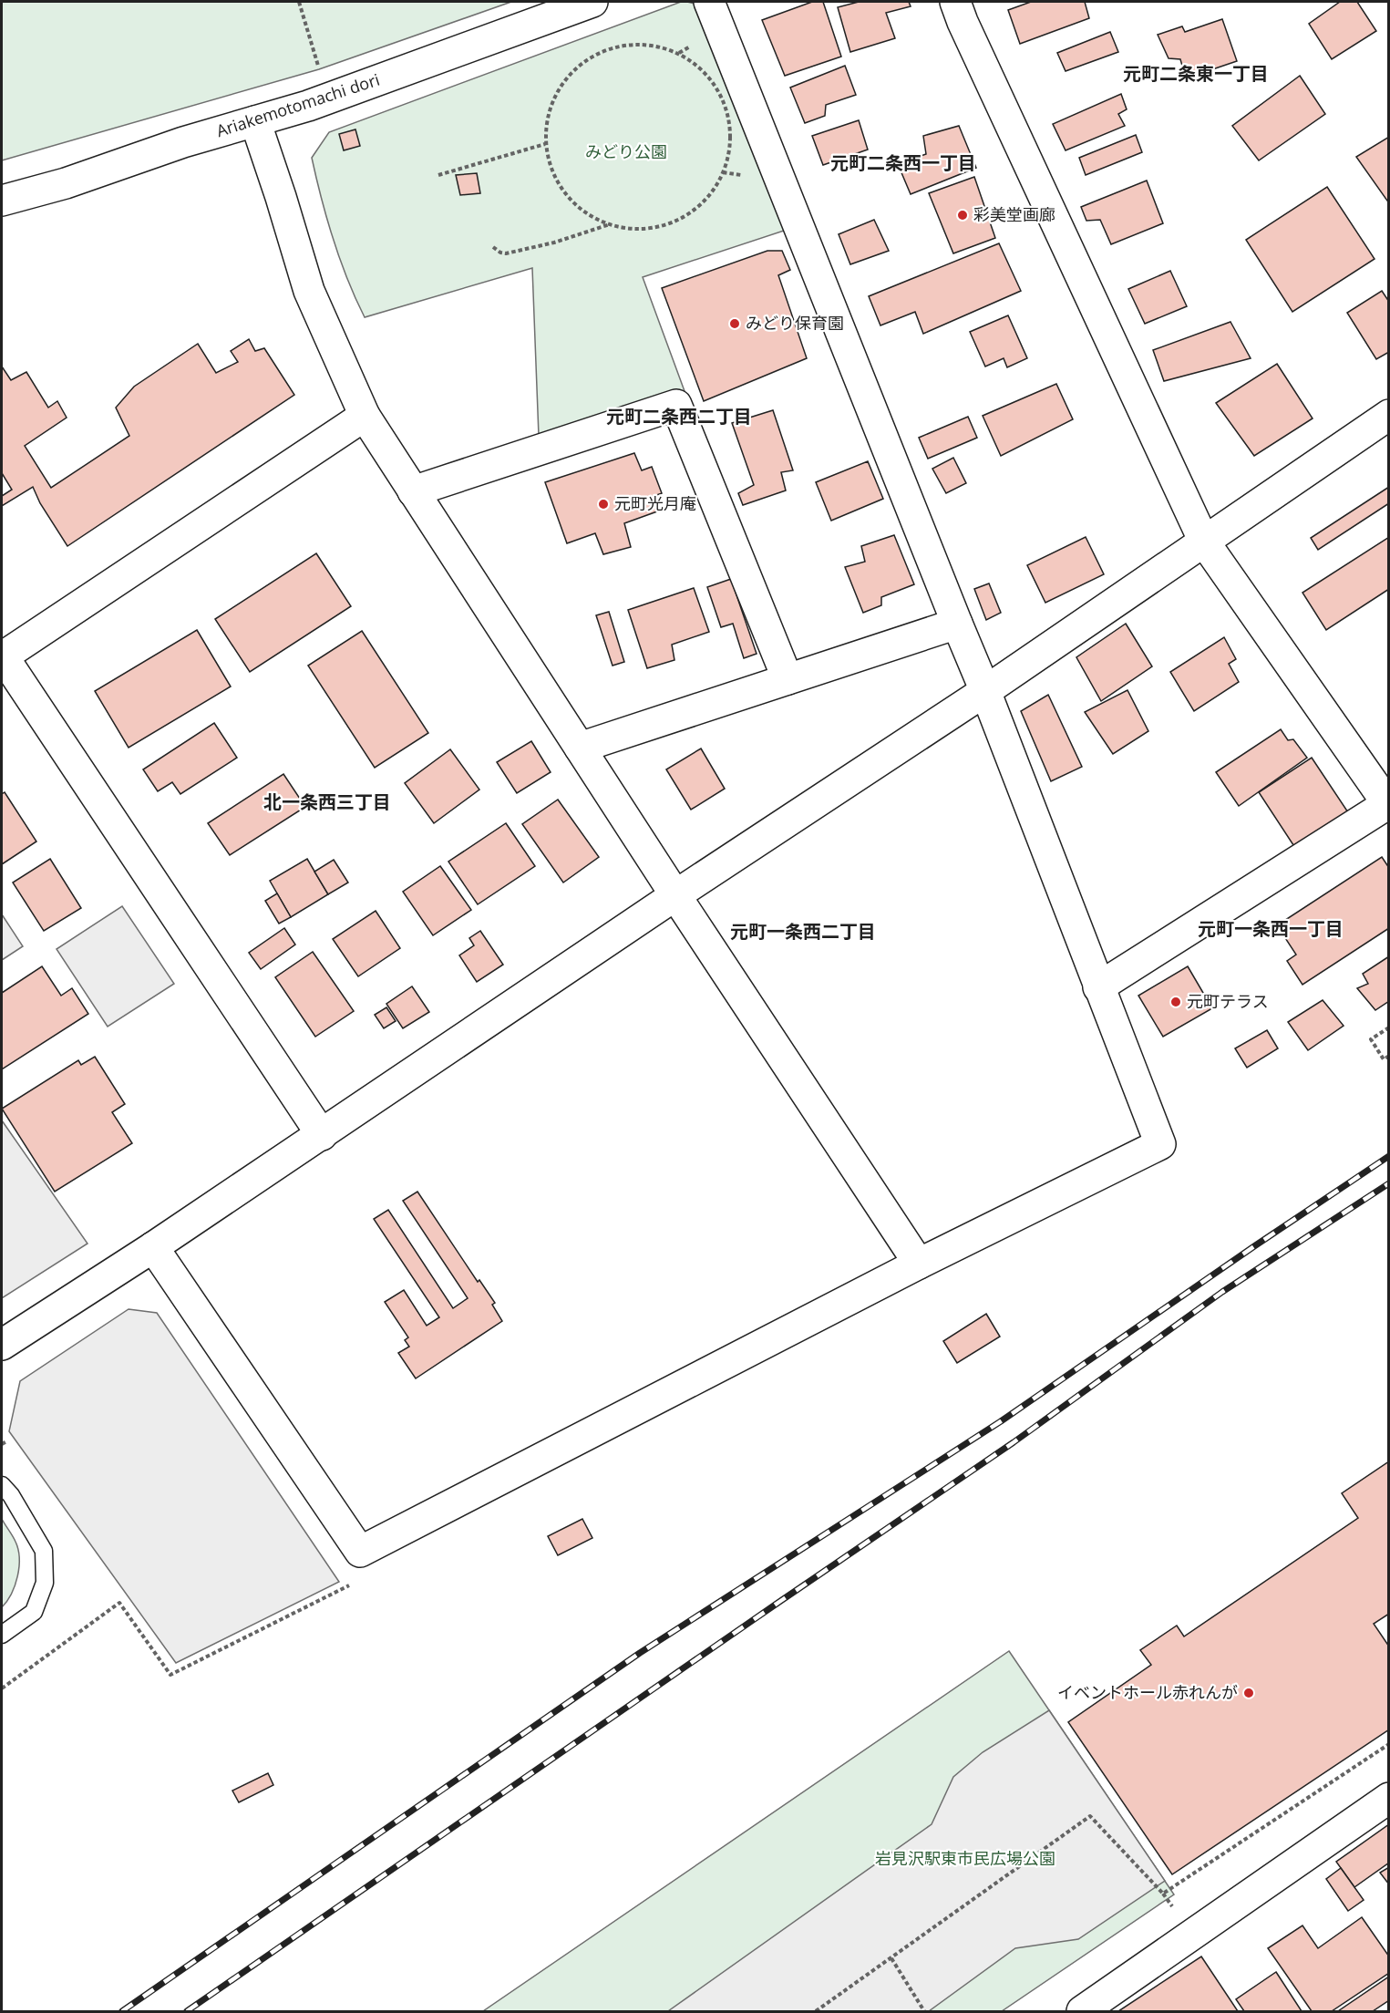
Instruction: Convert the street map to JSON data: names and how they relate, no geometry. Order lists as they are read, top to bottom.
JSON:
{
  "streets": {
    "street": ["Ariakemotomachi dori"]
  },
  "districts": [
    "元町二条東一丁目",
    "元町二条西一丁目",
    "元町二条西二丁目",
    "北一条西三丁目",
    "元町一条西一丁目",
    "元町一条西二丁目"
  ],
  "parks": ["みどり公園", "岩見沢駅東市民広場公園"],
  "places": [
    "彩美堂画廊",
    "みどり保育園",
    "元町光月庵",
    "元町テラス",
    "イベントホール赤れんが"
  ]
}
